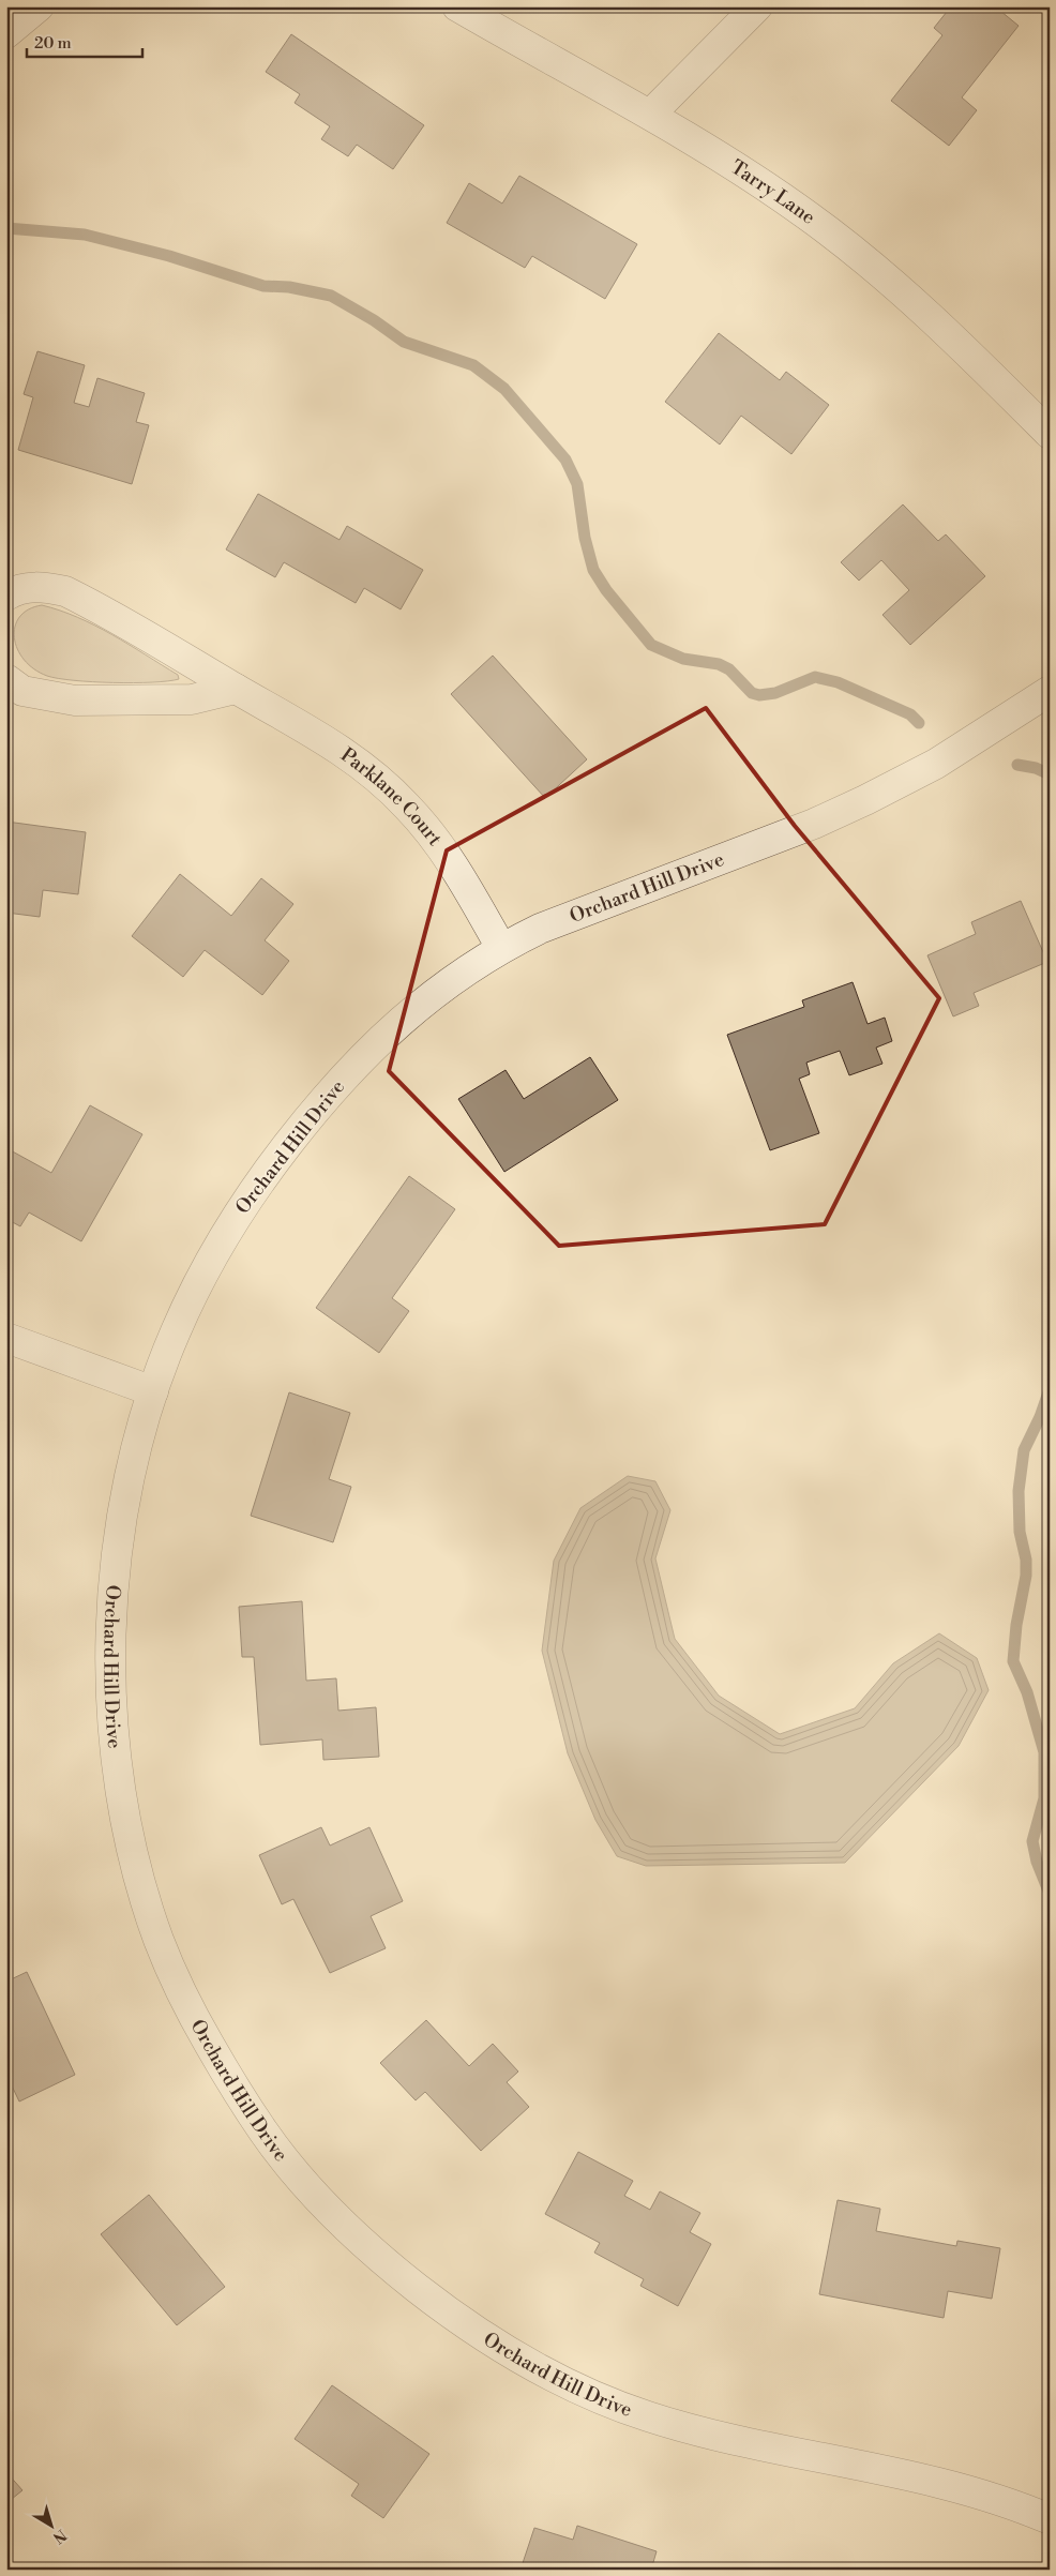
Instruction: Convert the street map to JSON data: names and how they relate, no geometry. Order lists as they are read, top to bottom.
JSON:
{
  "streets": {
    "street": ["Tarry Lane", "Parklane Court", "Orchard Hill Drive"]
  },
  "crossings": [
    ["Parklane Court", "Orchard Hill Drive"]
  ],
  "scale_bar": "20 m",
  "north": "bottom right"
}
